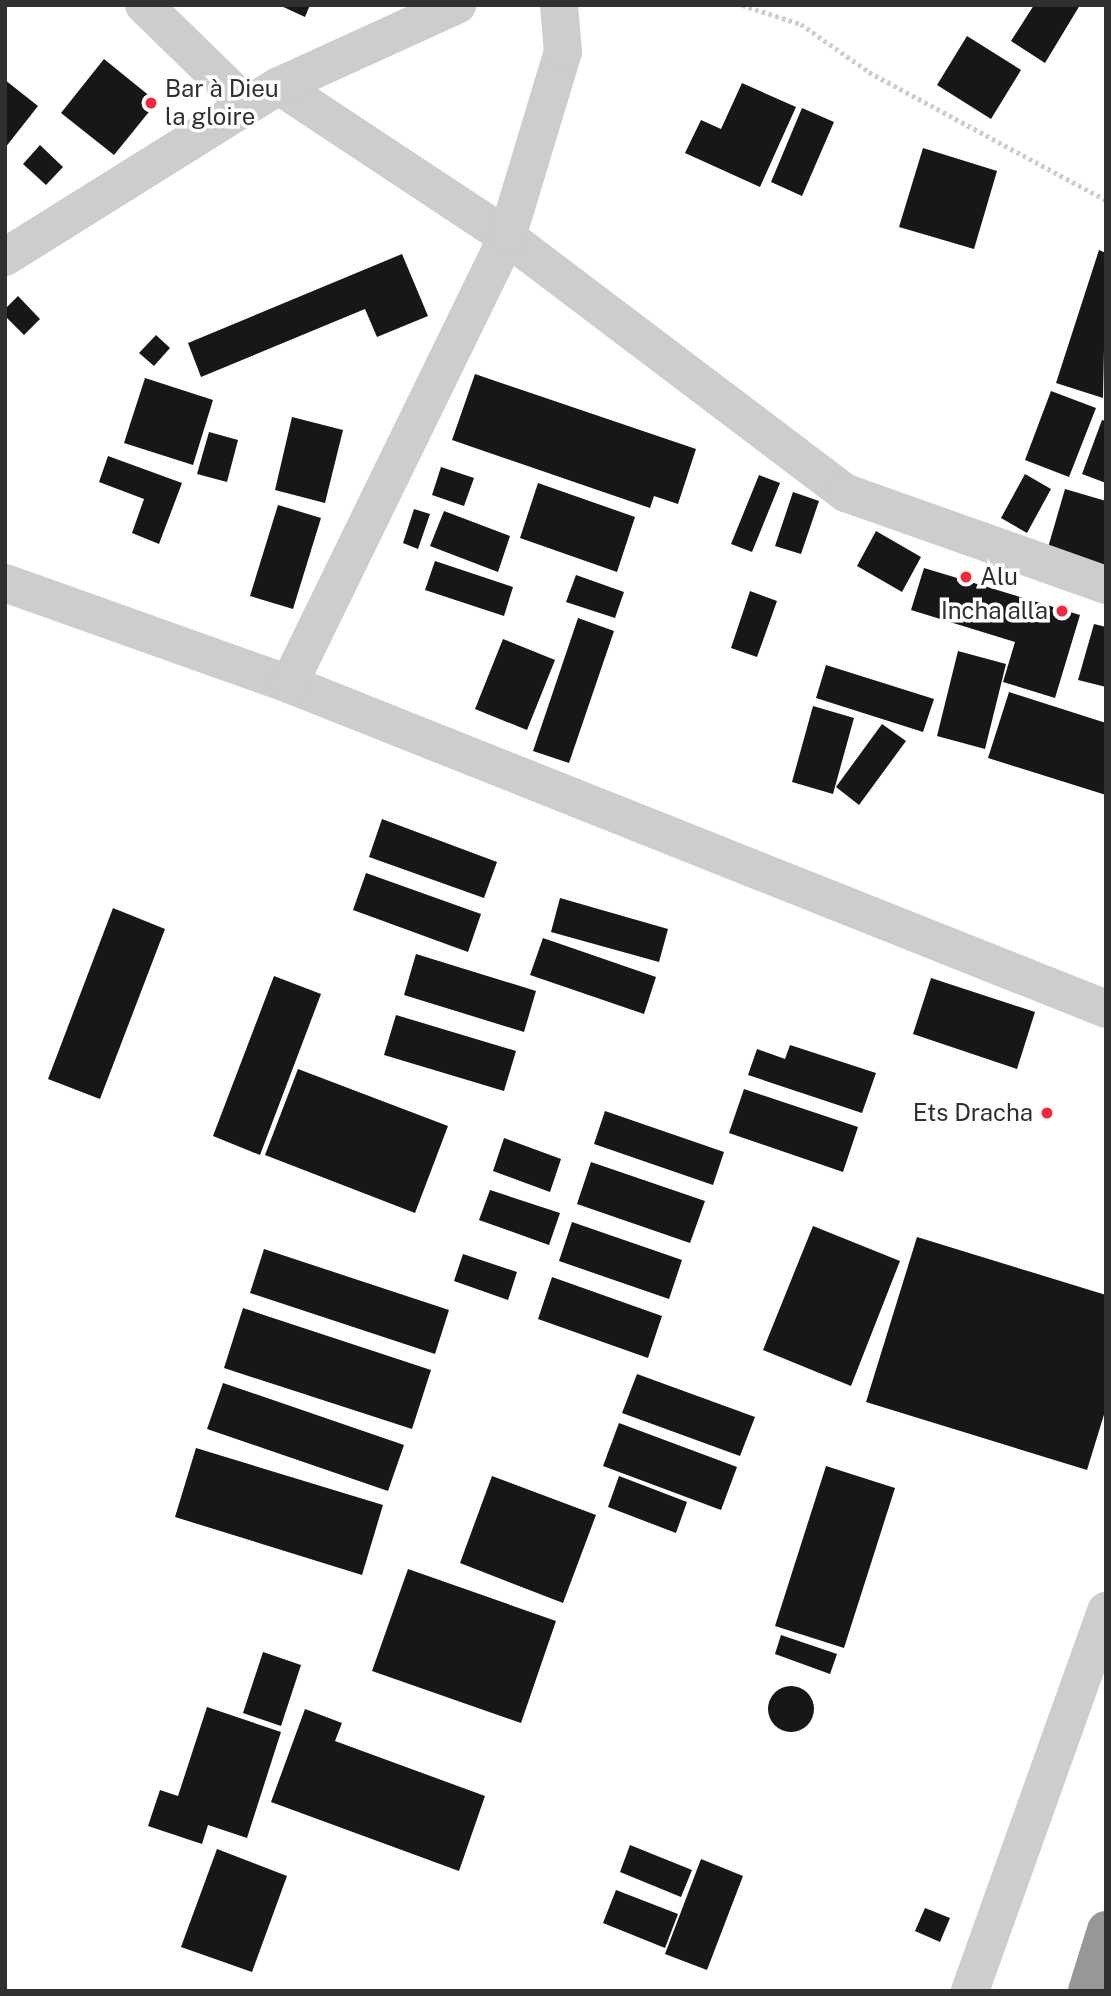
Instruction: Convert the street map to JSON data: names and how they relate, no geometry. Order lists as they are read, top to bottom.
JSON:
{
  "places": [
    "Bar à Dieu la gloire",
    "Alu",
    "Incha alla",
    "Ets Dracha"
  ]
}
